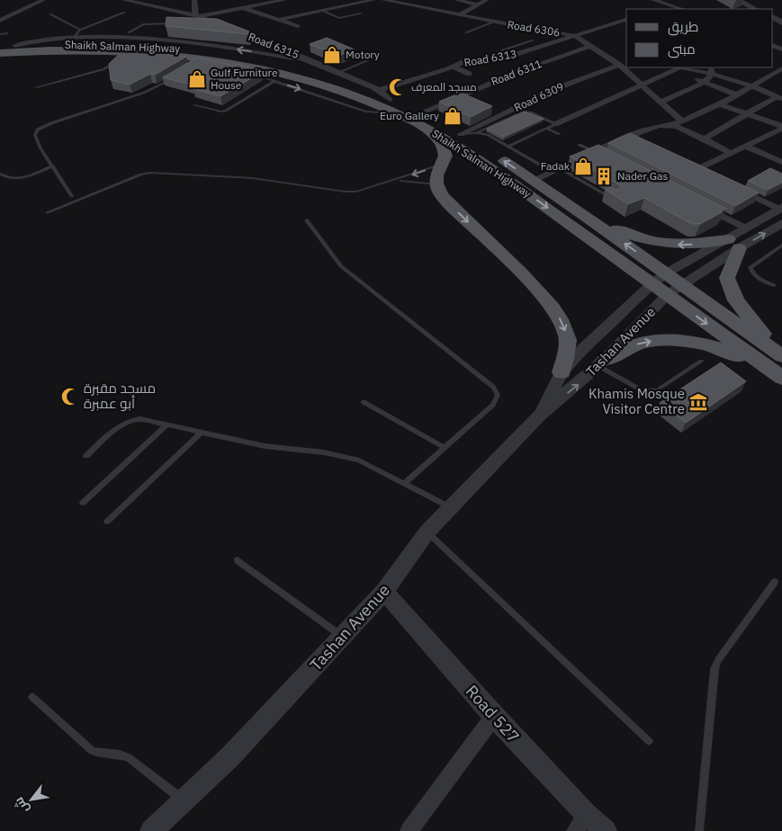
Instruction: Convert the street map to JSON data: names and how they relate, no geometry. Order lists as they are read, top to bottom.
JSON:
{
  "streets": {
    "main road": ["Shaikh Salman Highway"],
    "street": [
      "Road 6306",
      "Road 6315",
      "Road 6313",
      "Road 6311",
      "Road 6309",
      "Tashan Avenue",
      "Road 527"
    ]
  },
  "crossings": [
    ["Road 6306", "Road 6313"],
    ["Road 6306", "Road 6311"],
    ["Road 6306", "Road 6309"],
    ["Road 6315", "Shaikh Salman Highway"],
    ["Road 6315", "Road 6313"],
    ["Shaikh Salman Highway", "Road 6311"],
    ["Shaikh Salman Highway", "Road 6309"],
    ["Shaikh Salman Highway", "Tashan Avenue"],
    ["Tashan Avenue", "Road 527"]
  ],
  "places": {
    "shop": [
      "Motory",
      "Gulf Furniture House",
      "Euro Gallery",
      "Fadak"
    ],
    "mosque": ["مسجد المعرف", "مسجد مقبرة أبو عمبرة"],
    "building": ["Nader Gas"],
    "museum": ["Khamis Mosque Visitor Centre"]
  },
  "legend": ["طريق", "مبنى"],
  "north": "bottom left"
}
